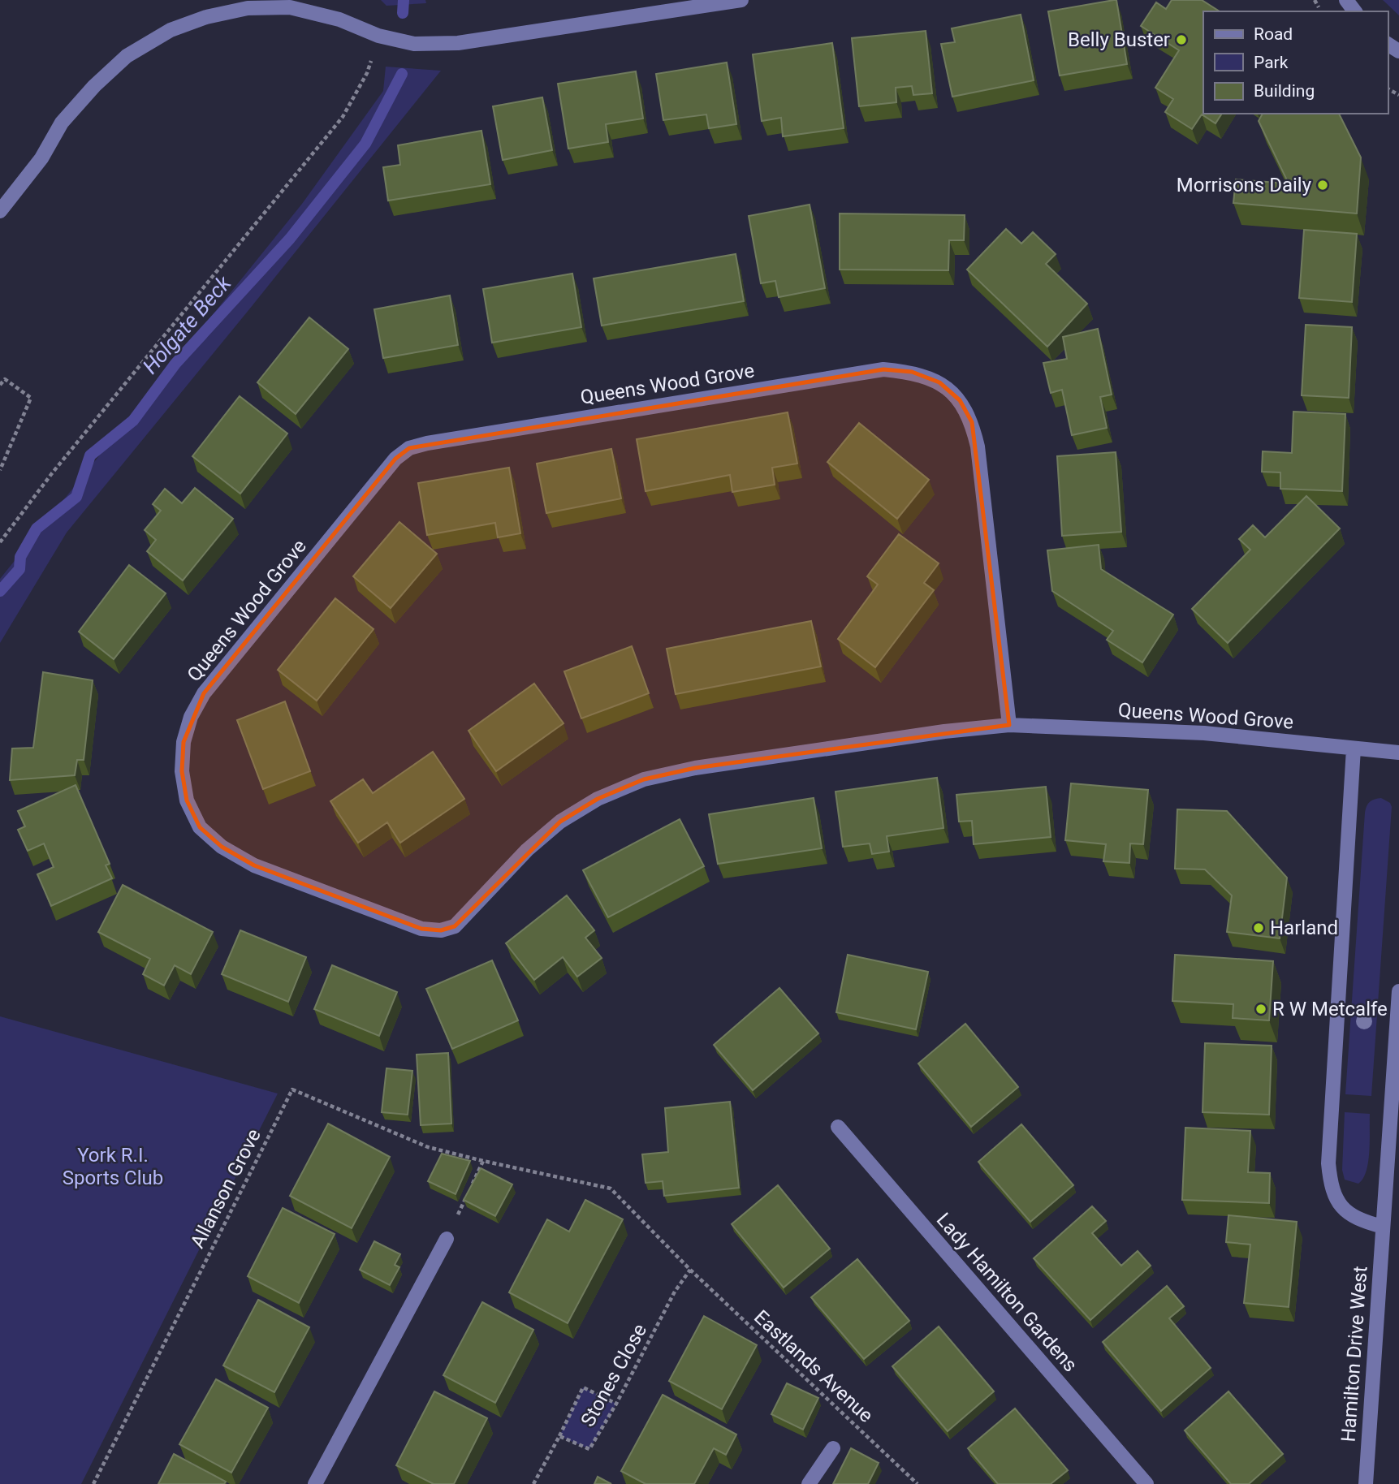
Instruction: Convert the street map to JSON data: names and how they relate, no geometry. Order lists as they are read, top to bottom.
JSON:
{
  "streets": {
    "street": ["Queens Wood Grove", "Lady Hamilton Gardens", "Hamilton Drive West"],
    "path": ["Allanson Grove", "Eastlands Avenue", "Stones Close"]
  },
  "crossings": [
    ["Allanson Grove", "Eastlands Avenue"],
    ["Eastlands Avenue", "Stones Close"]
  ],
  "water": ["Holgate Beck"],
  "parks": ["York R.I. Sports Club"],
  "places": [
    "Belly Buster",
    "Morrisons Daily",
    "Harland",
    "R W Metcalfe"
  ],
  "legend": ["Road", "Park", "Building"]
}
